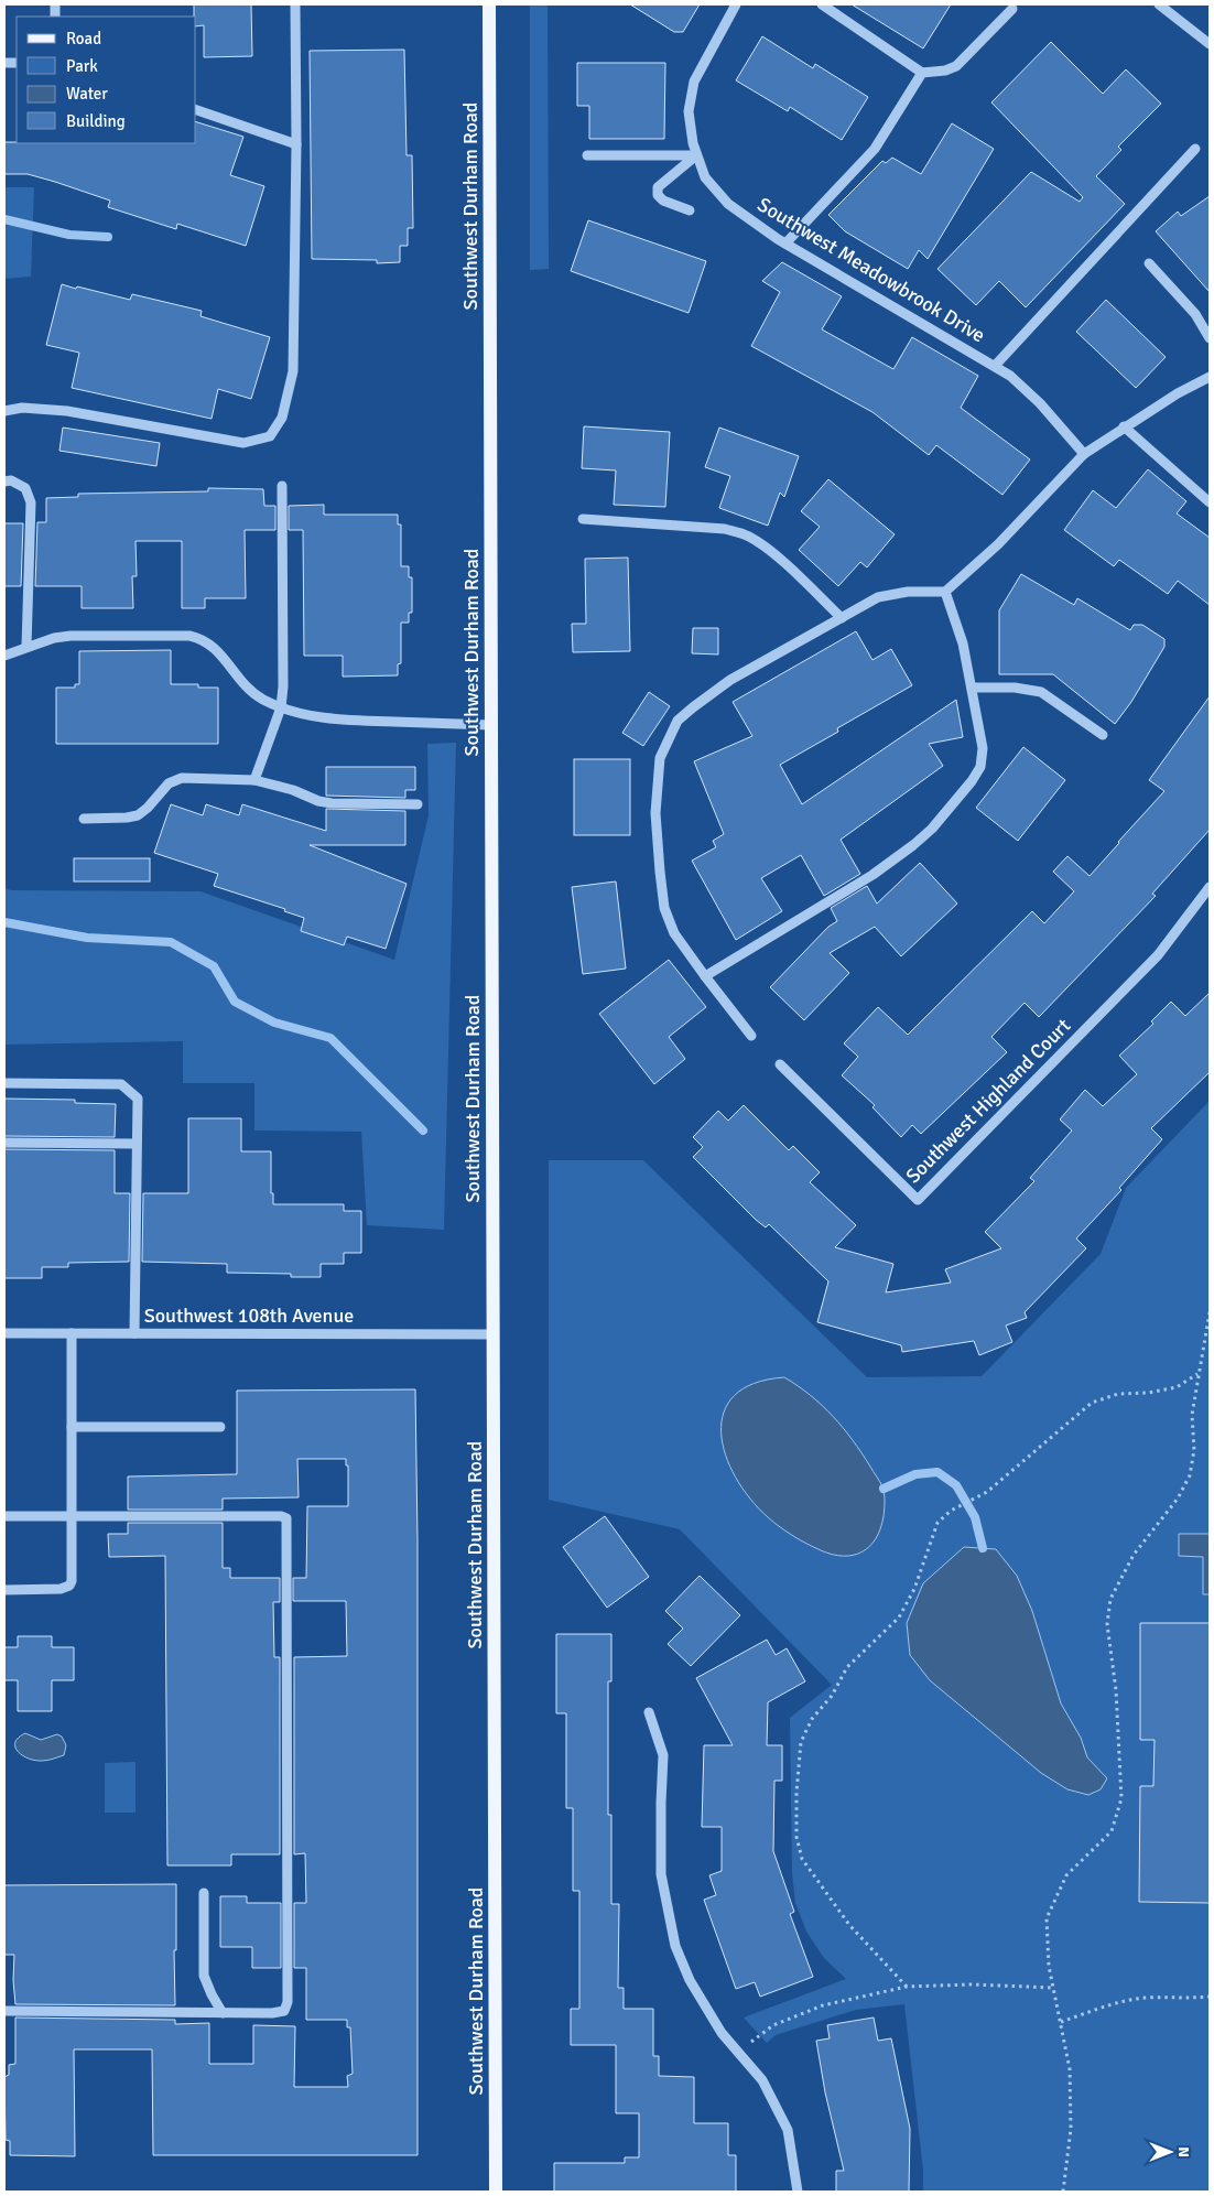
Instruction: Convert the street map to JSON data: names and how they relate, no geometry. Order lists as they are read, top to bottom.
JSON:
{
  "streets": {
    "main road": ["Southwest Durham Road"],
    "street": ["Southwest Meadowbrook Drive", "Southwest Highland Court", "Southwest 108th Avenue"]
  },
  "crossings": [
    ["Southwest Durham Road", "Southwest 108th Avenue"]
  ],
  "legend": [
    "Road",
    "Park",
    "Water",
    "Building"
  ],
  "north": "right"
}
